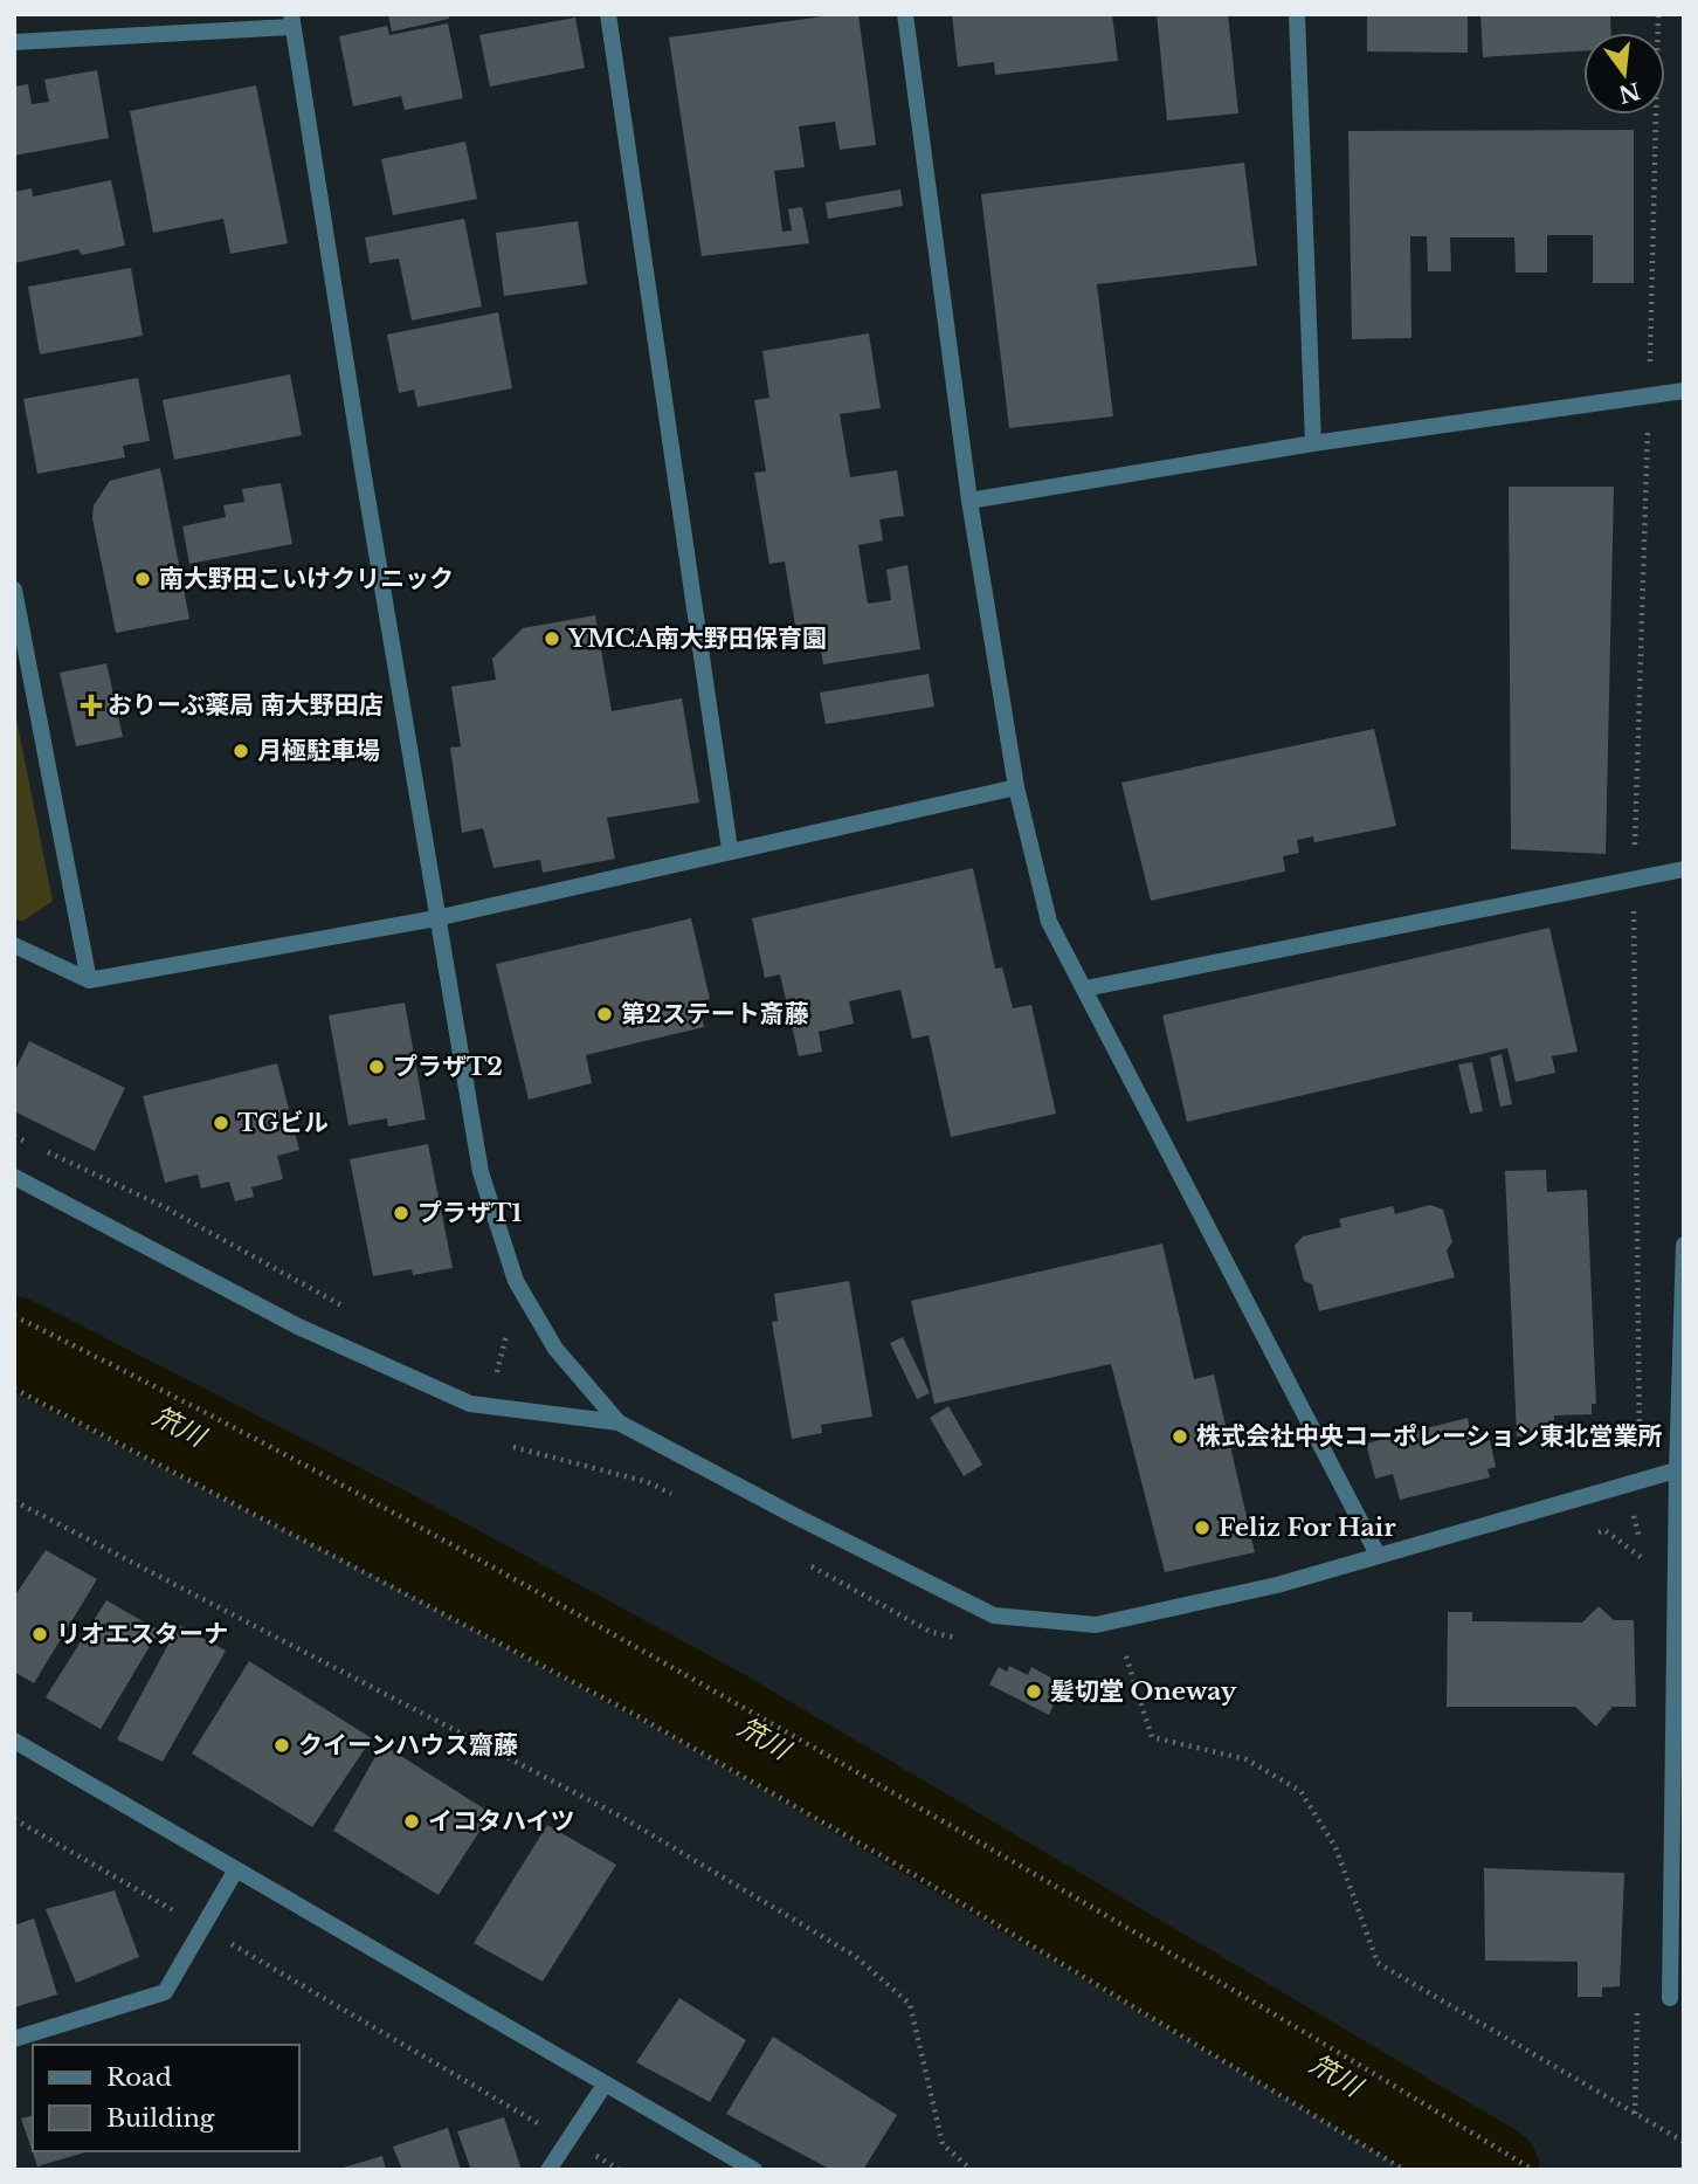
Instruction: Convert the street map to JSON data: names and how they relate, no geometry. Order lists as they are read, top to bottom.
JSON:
{
  "water": ["笊川"],
  "places": {
    "other": [
      "南大野田こいけクリニック",
      "YMCA南大野田保育園",
      "月極駐車場",
      "第2ステート斎藤",
      "プラザT2",
      "TGビル",
      "プラザT1",
      "株式会社中央コーポレーション東北営業所",
      "Feliz For Hair",
      "リオエスターナ",
      "髪切堂 Oneway",
      "クイーンハウス齋藤",
      "イコタハイツ"
    ],
    "health": ["おりーぶ薬局 南大野田店"]
  },
  "legend": ["Road", "Building"],
  "north": "bottom"
}
